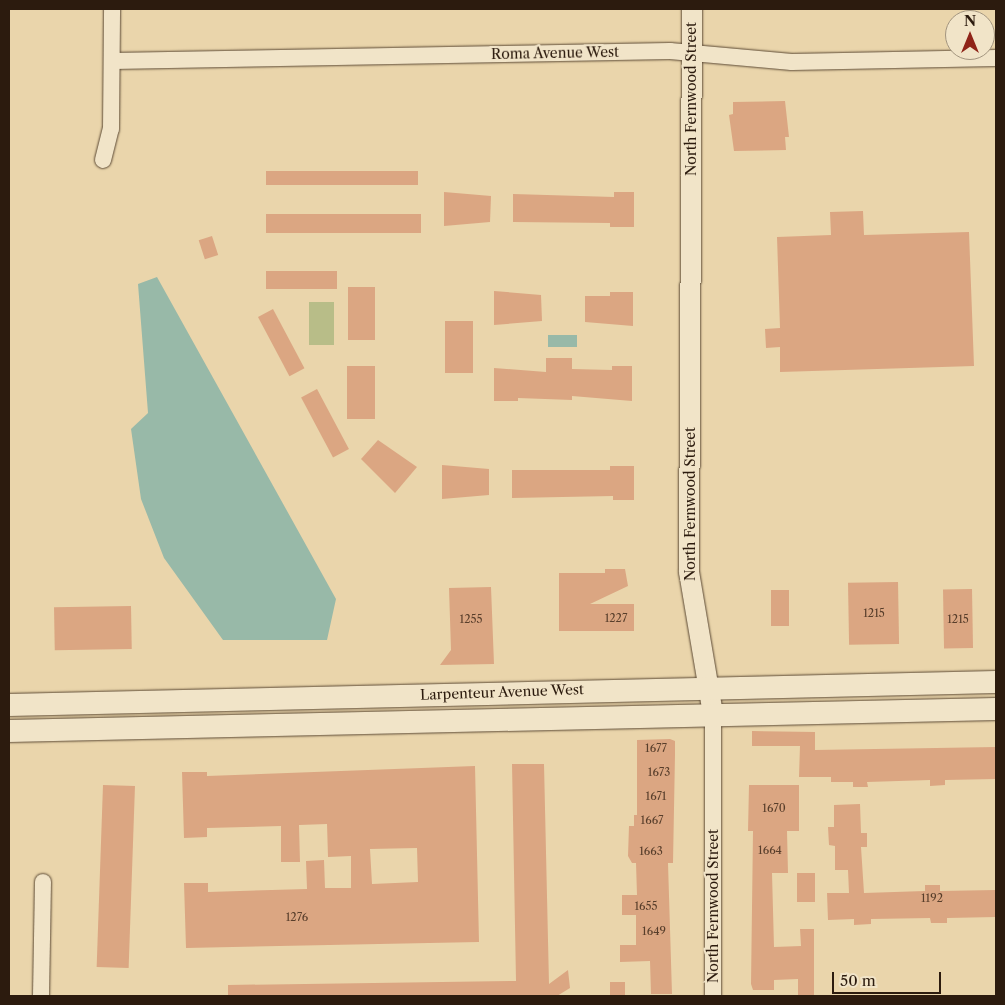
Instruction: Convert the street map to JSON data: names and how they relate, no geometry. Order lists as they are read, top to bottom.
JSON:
{
  "streets": {
    "main road": ["Larpenteur Avenue West"],
    "street": ["Roma Avenue West", "North Fernwood Street"]
  },
  "crossings": [
    ["Roma Avenue West", "North Fernwood Street"],
    ["North Fernwood Street", "Larpenteur Avenue West"]
  ],
  "house_numbers": [
    "1215",
    "1227",
    "1255",
    "1215",
    "1677",
    "1673",
    "1671",
    "1670",
    "1667",
    "1664",
    "1663",
    "1192",
    "1655",
    "1276",
    "1649"
  ],
  "scale_bar": "50 m",
  "north": "top"
}
